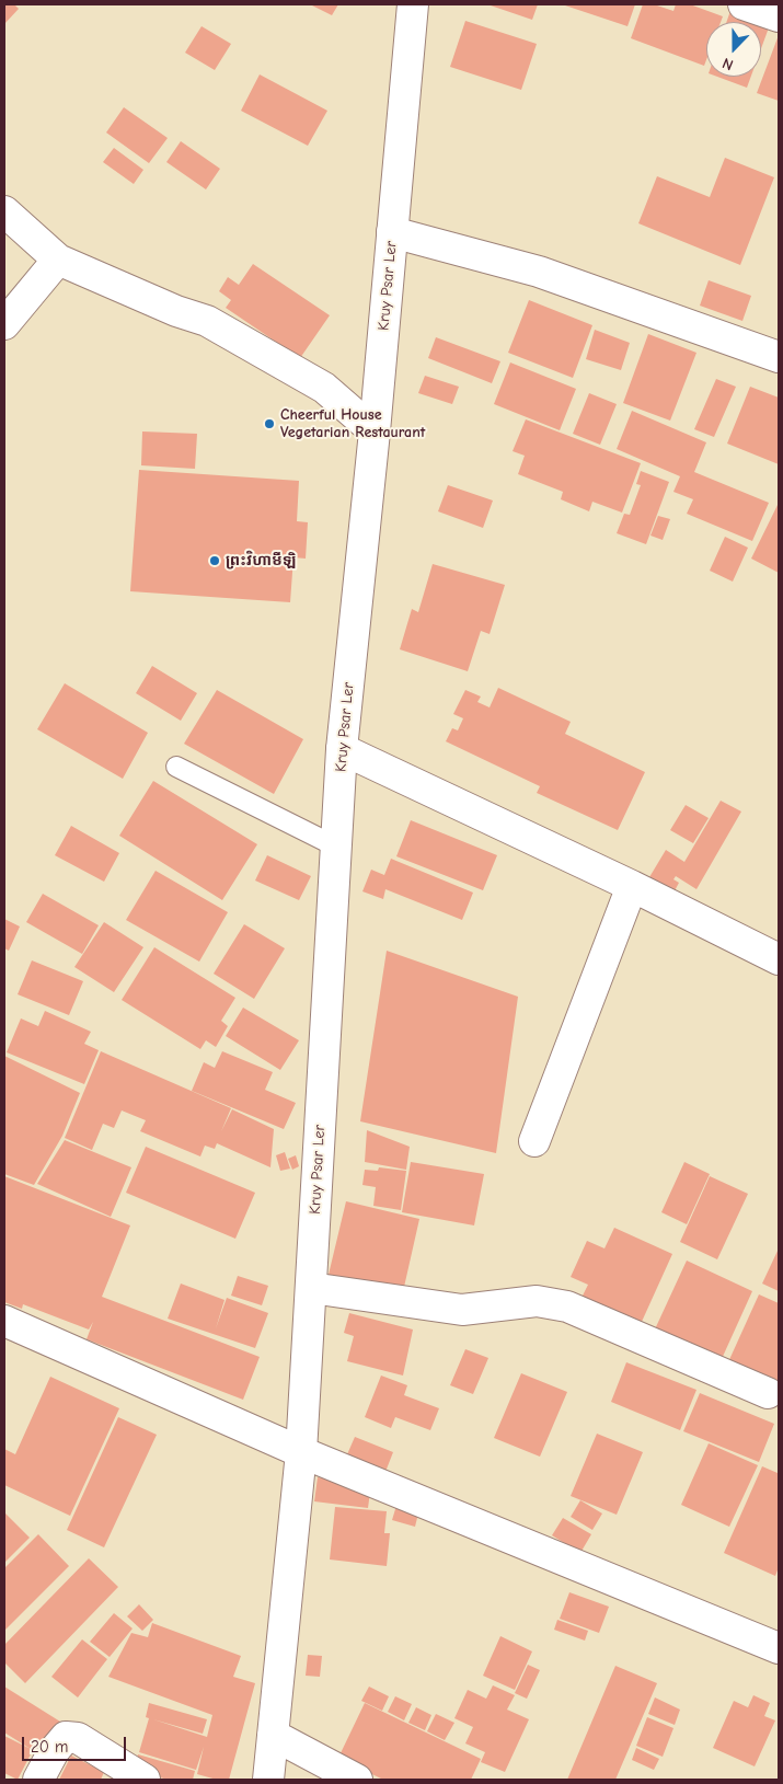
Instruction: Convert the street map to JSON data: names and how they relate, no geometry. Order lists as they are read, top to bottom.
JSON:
{
  "streets": {
    "street": ["Kruy Psar Ler"]
  },
  "places": ["Cheerful House Vegetarian Restaurant", "ព្រះវិហាមីឡិ"],
  "scale_bar": "20 m",
  "north": "bottom"
}
